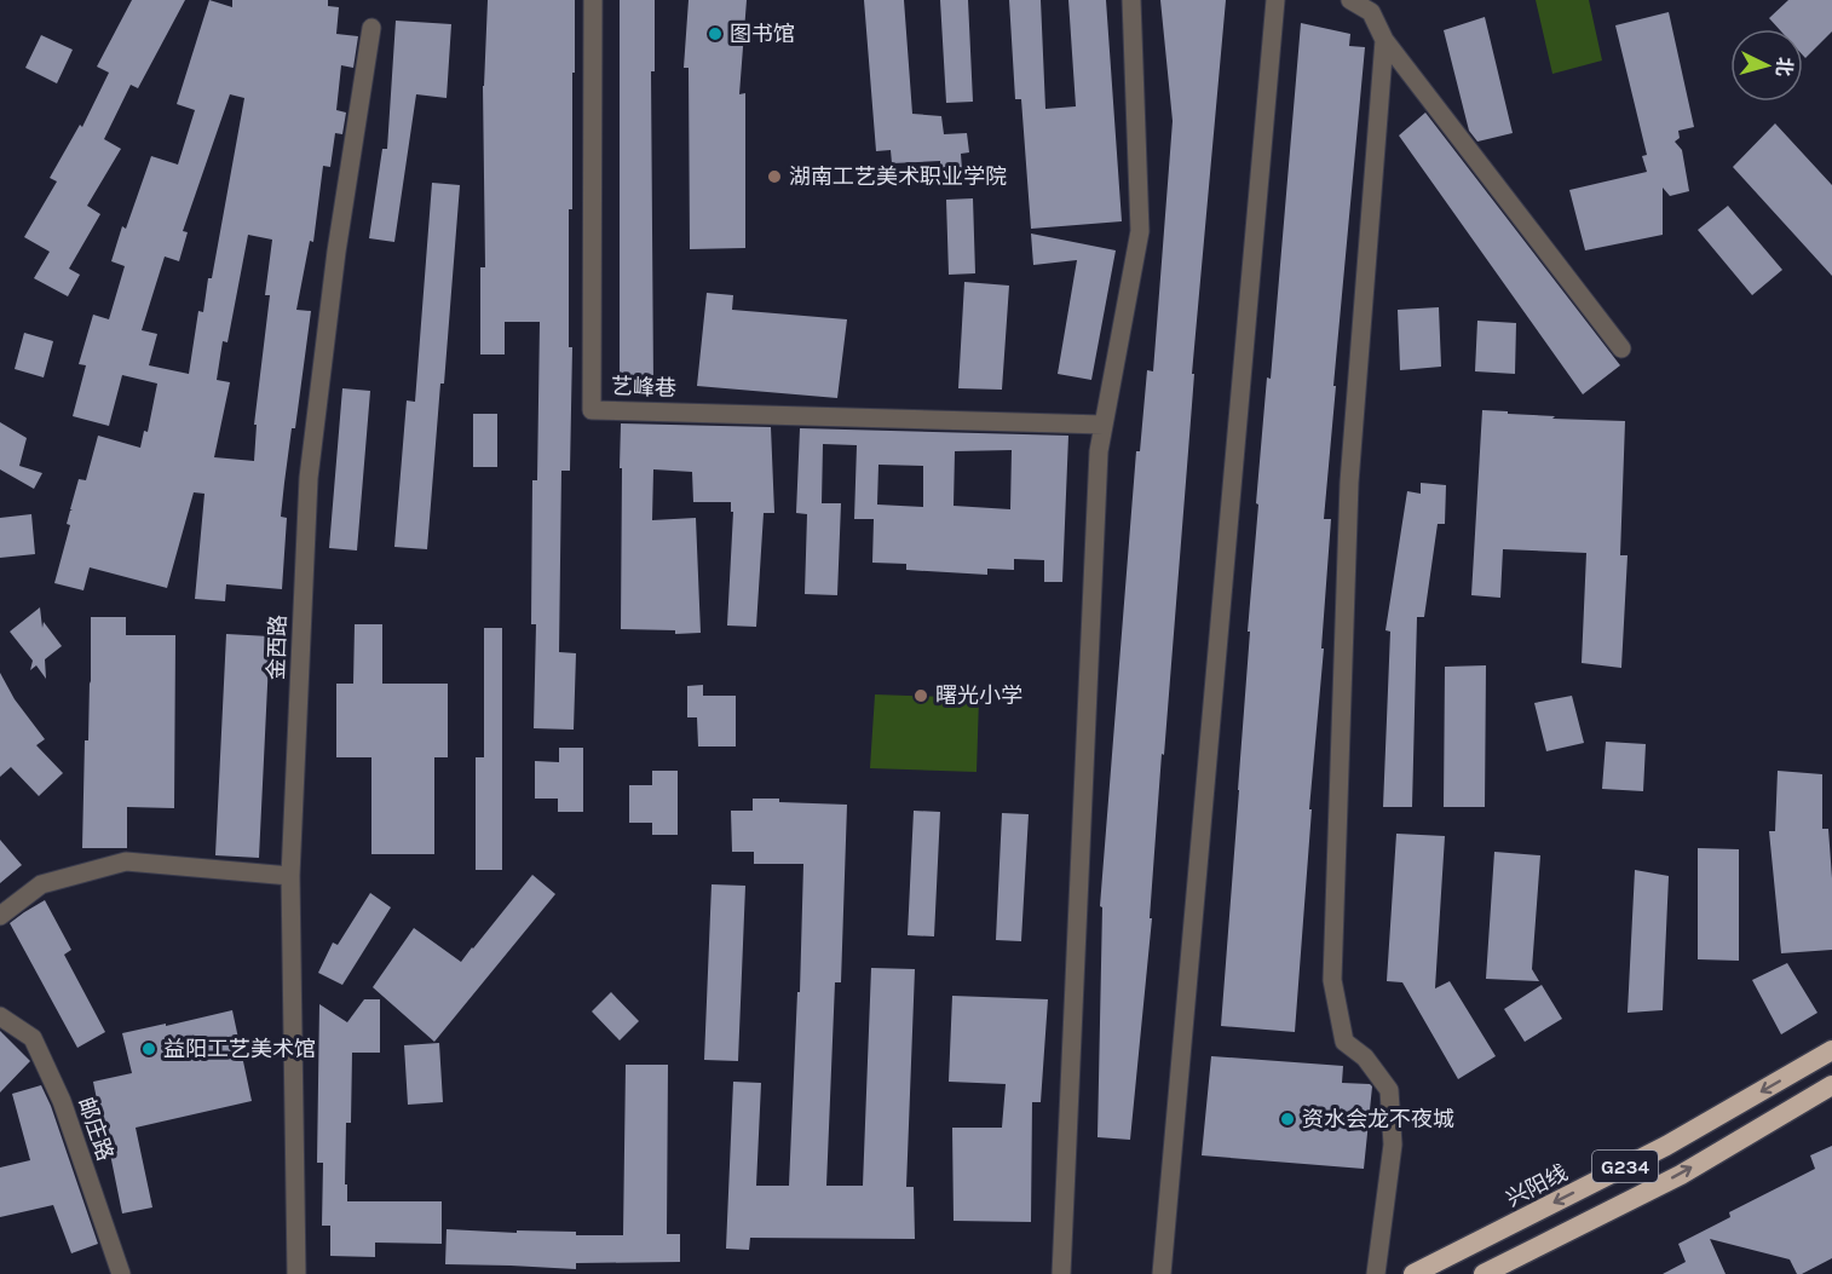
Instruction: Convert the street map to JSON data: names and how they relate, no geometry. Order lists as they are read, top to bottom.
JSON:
{
  "streets": {
    "highway": ["G234", "兴阳线"],
    "street": ["艺峰巷", "金西路", "邮庄路"]
  },
  "places": [
    "图书馆",
    "湖南工艺美术职业学院",
    "曙光小学",
    "益阳工艺美术馆",
    "资水会龙不夜城"
  ],
  "north": "right"
}
